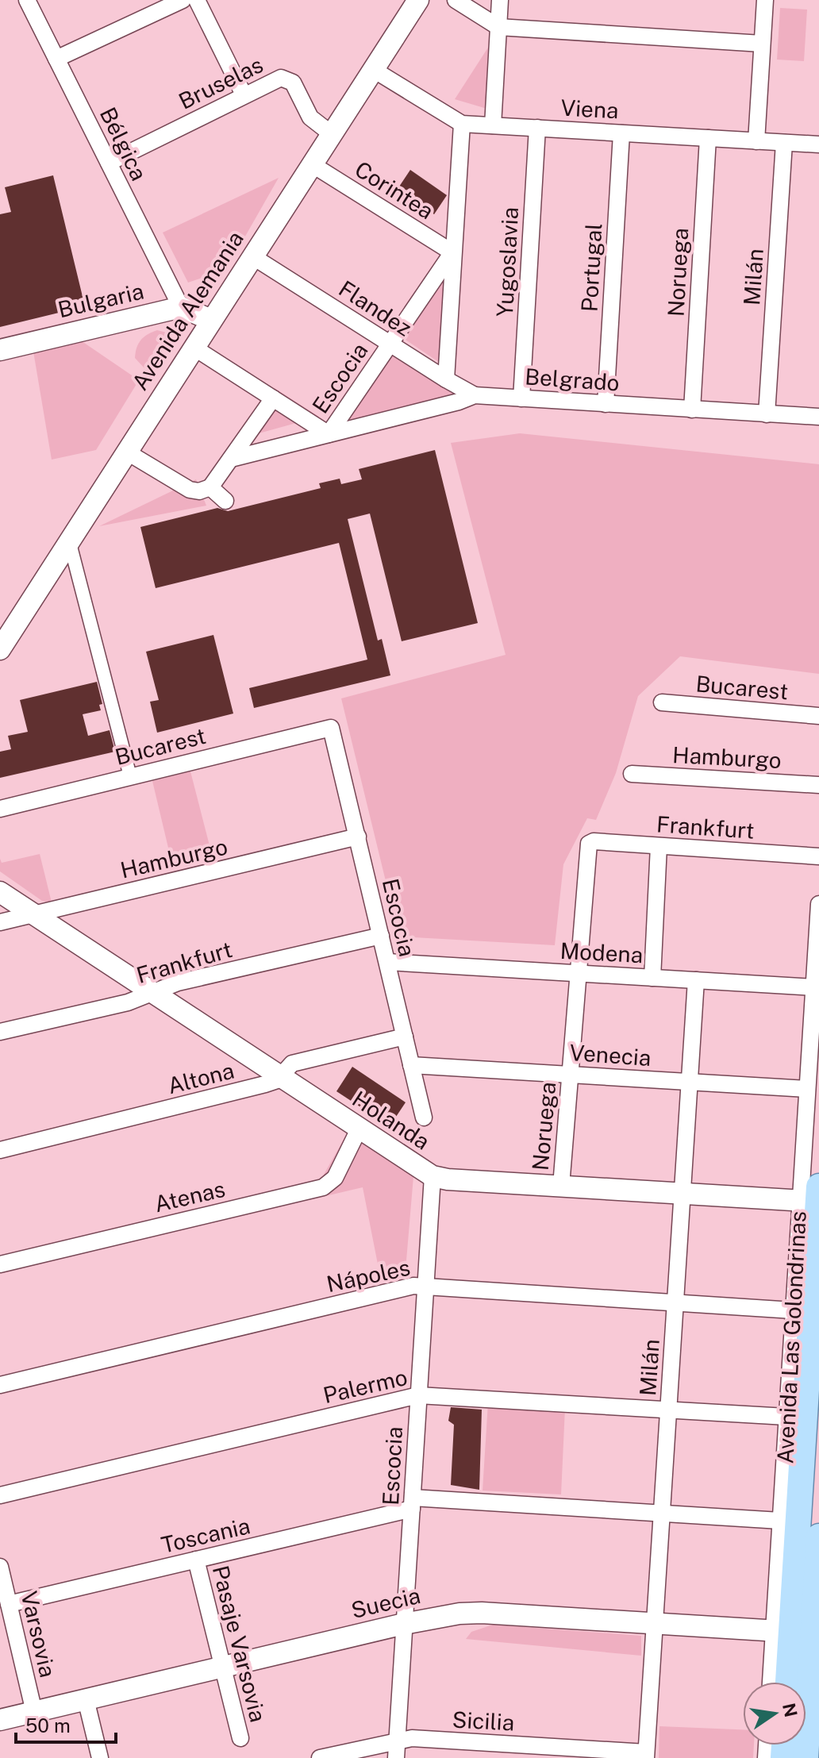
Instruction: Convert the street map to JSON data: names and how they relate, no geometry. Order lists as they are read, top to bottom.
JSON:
{
  "streets": {
    "main road": ["Avenida Las Golondrinas"],
    "street": [
      "Bruselas",
      "Viena",
      "Bélgica",
      "Corintea",
      "Yugoslavia",
      "Portugal",
      "Noruega",
      "Milán",
      "Bulgaria",
      "Flandez",
      "Avenida Alemania",
      "Escocia",
      "Belgrado",
      "Bucarest",
      "Hamburgo",
      "Frankfurt",
      "Modena",
      "Venecia",
      "Altona",
      "Holanda",
      "Atenas",
      "Nápoles",
      "Palermo",
      "Toscania",
      "Suecia",
      "Varsovia",
      "Pasaje Varsovia",
      "Sicilia"
    ]
  },
  "crossings": [
    ["Bruselas", "Bélgica"],
    ["Bruselas", "Avenida Alemania"],
    ["Viena", "Yugoslavia"],
    ["Viena", "Portugal"],
    ["Viena", "Noruega"],
    ["Viena", "Milán"],
    ["Viena", "Avenida Alemania"],
    ["Viena", "Escocia"],
    ["Bélgica", "Bulgaria"],
    ["Corintea", "Avenida Alemania"],
    ["Corintea", "Escocia"],
    ["Yugoslavia", "Belgrado"],
    ["Portugal", "Belgrado"],
    ["Noruega", "Belgrado"],
    ["Noruega", "Frankfurt"],
    ["Noruega", "Modena"],
    ["Noruega", "Venecia"],
    ["Noruega", "Holanda"],
    ["Milán", "Belgrado"],
    ["Milán", "Modena"],
    ["Milán", "Venecia"],
    ["Milán", "Holanda"],
    ["Milán", "Nápoles"],
    ["Milán", "Palermo"],
    ["Milán", "Toscania"],
    ["Milán", "Suecia"],
    ["Milán", "Sicilia"],
    ["Flandez", "Avenida Alemania"],
    ["Flandez", "Escocia"],
    ["Flandez", "Belgrado"],
    ["Escocia", "Belgrado"],
    ["Escocia", "Bucarest"],
    ["Escocia", "Hamburgo"],
    ["Escocia", "Frankfurt"],
    ["Escocia", "Modena"],
    ["Escocia", "Venecia"],
    ["Escocia", "Altona"],
    ["Escocia", "Holanda"],
    ["Escocia", "Nápoles"],
    ["Escocia", "Palermo"],
    ["Escocia", "Toscania"],
    ["Escocia", "Suecia"],
    ["Escocia", "Sicilia"],
    ["Hamburgo", "Holanda"],
    ["Frankfurt", "Holanda"],
    ["Modena", "Avenida Las Golondrinas"],
    ["Venecia", "Avenida Las Golondrinas"],
    ["Altona", "Holanda"],
    ["Holanda", "Atenas"],
    ["Holanda", "Avenida Las Golondrinas"],
    ["Nápoles", "Avenida Las Golondrinas"],
    ["Avenida Las Golondrinas", "Palermo"],
    ["Avenida Las Golondrinas", "Toscania"],
    ["Avenida Las Golondrinas", "Suecia"],
    ["Toscania", "Varsovia"],
    ["Toscania", "Pasaje Varsovia"],
    ["Suecia", "Varsovia"],
    ["Suecia", "Pasaje Varsovia"]
  ],
  "scale_bar": "50 m",
  "north": "right"
}
